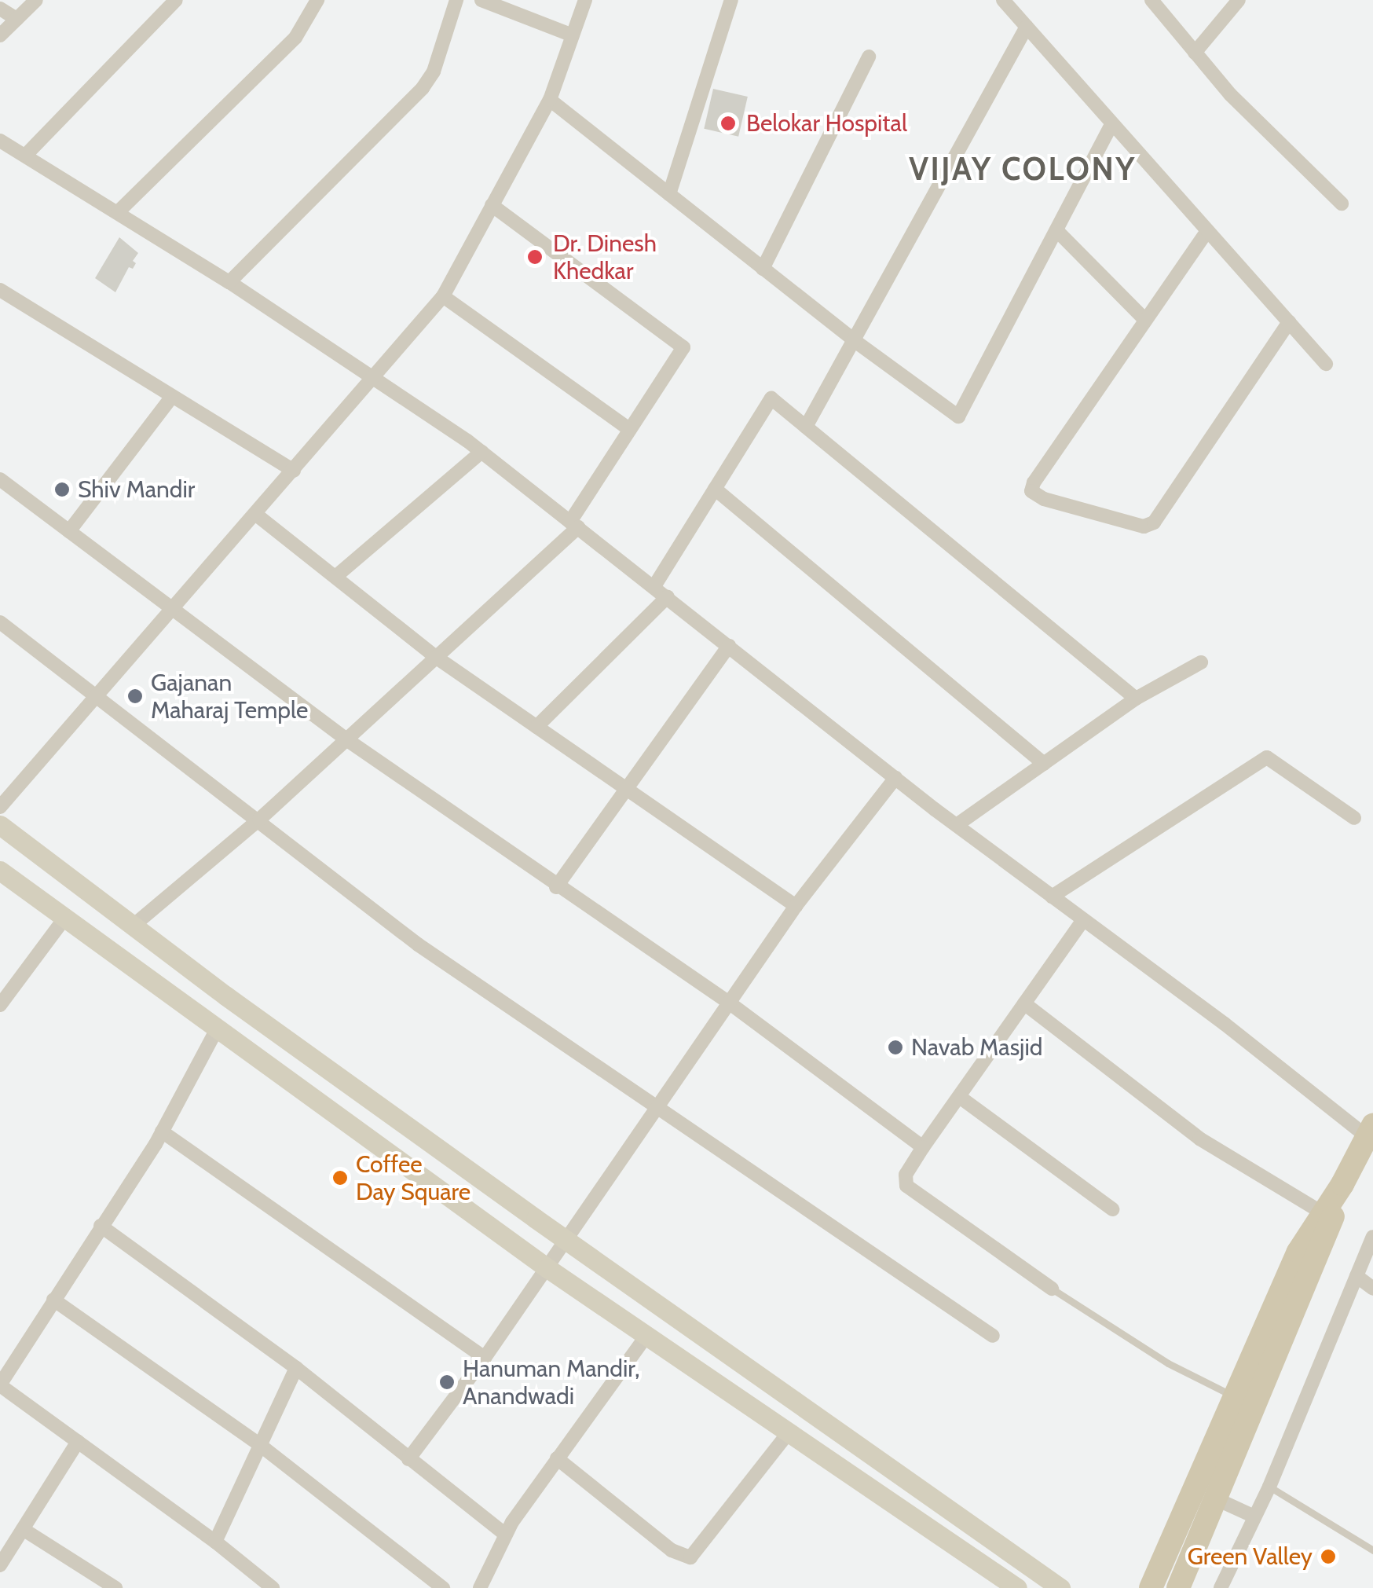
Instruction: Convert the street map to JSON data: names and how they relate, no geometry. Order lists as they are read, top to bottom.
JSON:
{
  "districts": ["VIJAY COLONY"],
  "places": [
    "Belokar Hospital",
    "Dr. Dinesh Khedkar",
    "Shiv Mandir",
    "Gajanan Maharaj Temple",
    "Navab Masjid",
    "Coffee Day Square",
    "Hanuman Mandir, Anandwadi",
    "Green Valley"
  ]
}
